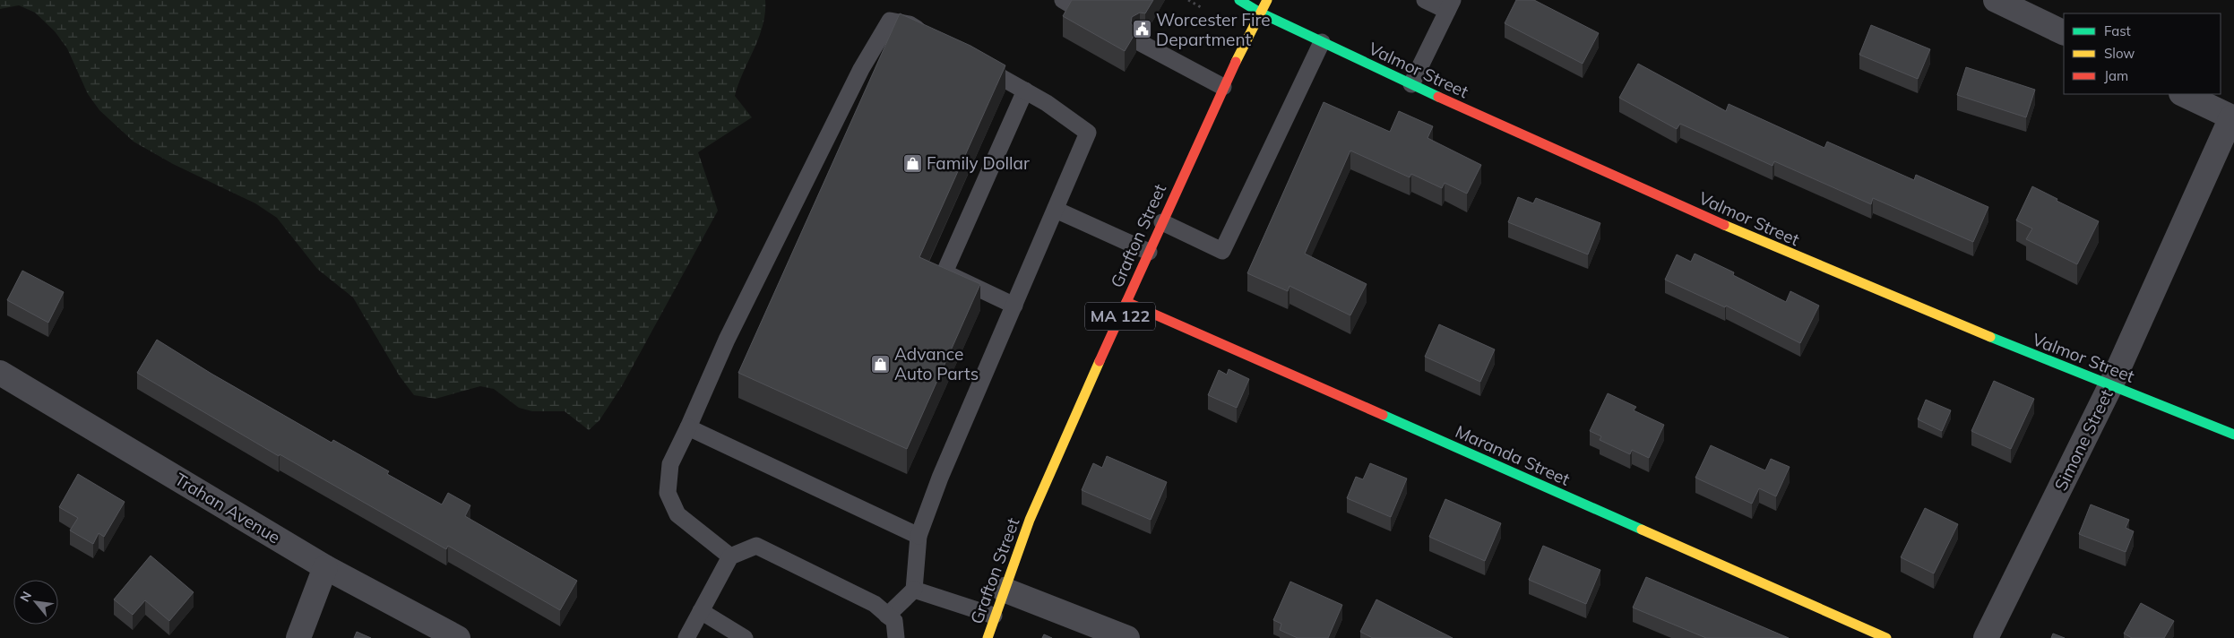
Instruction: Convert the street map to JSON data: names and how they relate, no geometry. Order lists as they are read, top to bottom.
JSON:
{
  "streets": {
    "main road": [
      "Valmor Street",
      "Grafton Street",
      "MA 122",
      "Maranda Street"
    ],
    "street": ["Simone Street", "Trahan Avenue"]
  },
  "crossings": [
    ["Valmor Street", "Grafton Street"],
    ["Valmor Street", "Simone Street"],
    ["Grafton Street", "Maranda Street"]
  ],
  "places": {
    "public building": ["Worcester Fire Department"],
    "shop": ["Family Dollar", "Advance Auto Parts"]
  },
  "legend": ["Fast", "Slow", "Jam"],
  "north": "top left"
}
